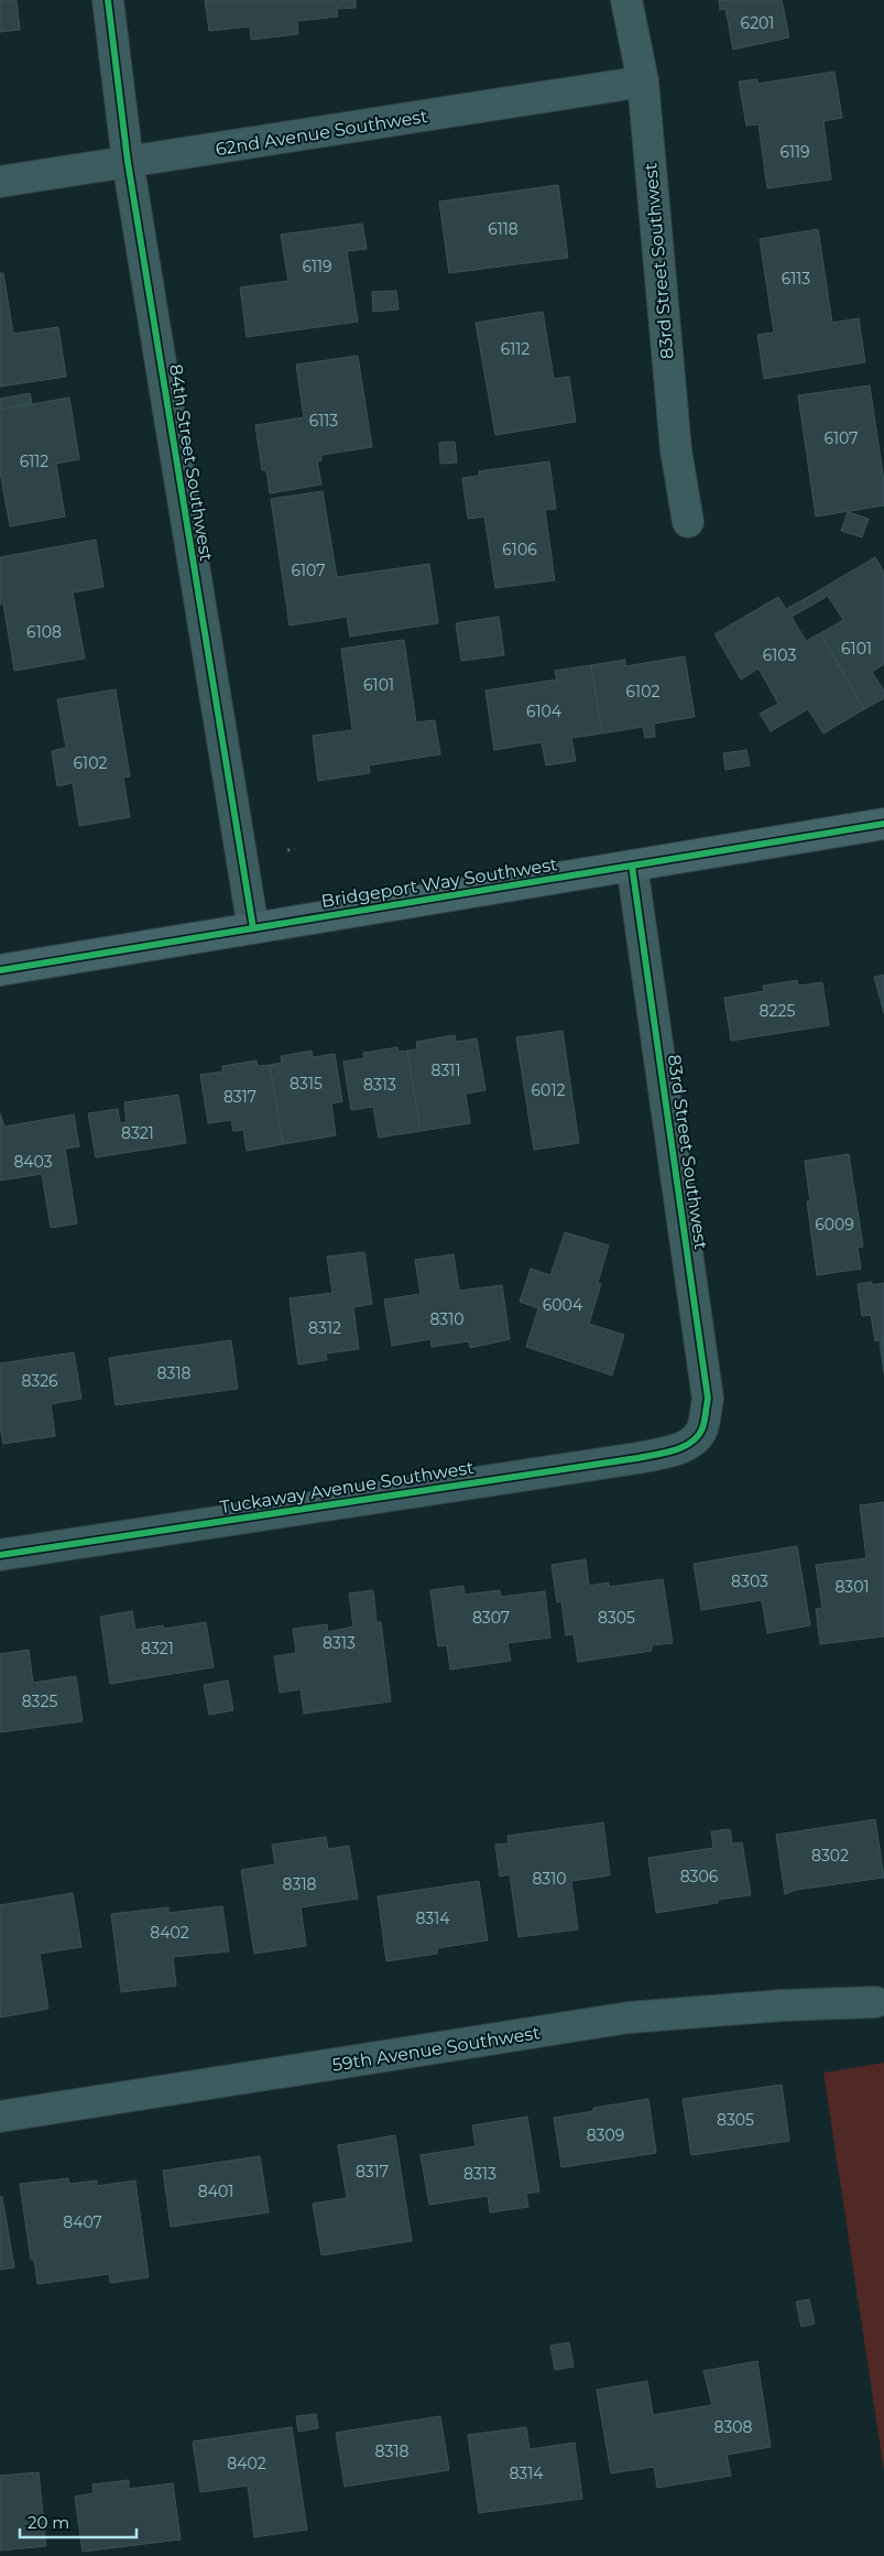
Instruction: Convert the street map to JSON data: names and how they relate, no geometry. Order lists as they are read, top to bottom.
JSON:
{
  "streets": {
    "main road": ["Bridgeport Way Southwest"],
    "street": [
      "62nd Avenue Southwest",
      "83rd Street Southwest",
      "84th Street Southwest",
      "Tuckaway Avenue Southwest",
      "59th Avenue Southwest"
    ]
  },
  "crossings": [
    ["62nd Avenue Southwest", "83rd Street Southwest"],
    ["62nd Avenue Southwest", "84th Street Southwest"],
    ["83rd Street Southwest", "Bridgeport Way Southwest"],
    ["83rd Street Southwest", "Tuckaway Avenue Southwest"],
    ["84th Street Southwest", "Bridgeport Way Southwest"]
  ],
  "house_numbers": [
    "6201",
    "6119",
    "6118",
    "6119",
    "6113",
    "6112",
    "6113",
    "6107",
    "6112",
    "6106",
    "6107",
    "6108",
    "6101",
    "6103",
    "6101",
    "6102",
    "6104",
    "6102",
    "8225",
    "8311",
    "8315",
    "8313",
    "6012",
    "8317",
    "8321",
    "8403",
    "6009",
    "6004",
    "8310",
    "8312",
    "8318",
    "8326",
    "8303",
    "8301",
    "8307",
    "8305",
    "8313",
    "8321",
    "8325",
    "8302",
    "8306",
    "8310",
    "8318",
    "8314",
    "8402",
    "8305",
    "8309",
    "8317",
    "8313",
    "8401",
    "8407",
    "8308",
    "8318",
    "8402",
    "8314"
  ],
  "scale_bar": "20 m"
}
